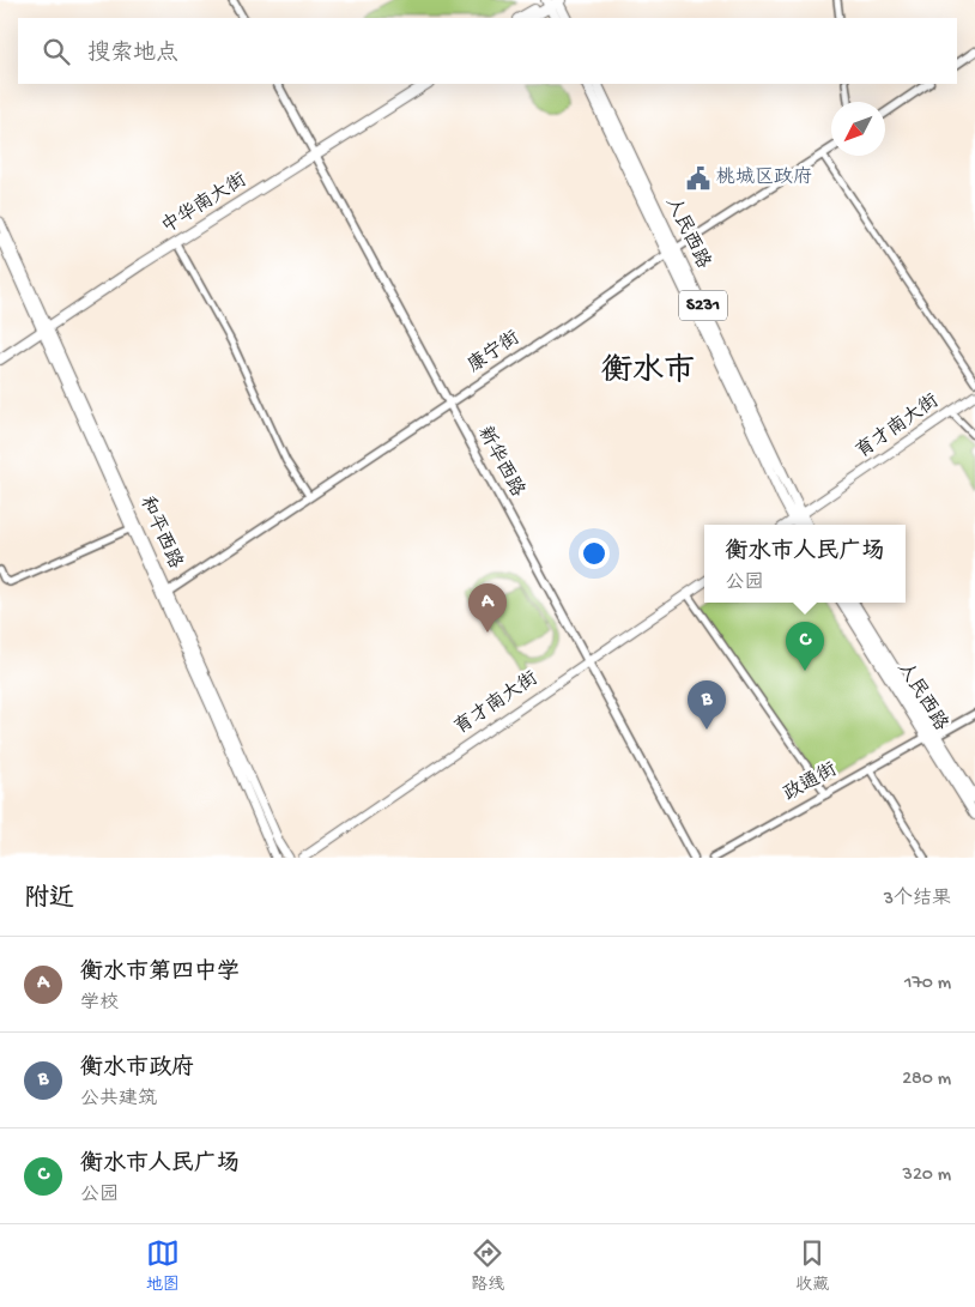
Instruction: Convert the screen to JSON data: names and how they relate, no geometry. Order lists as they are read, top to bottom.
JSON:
{
  "streets": {
    "main road": [
      "中华南大街",
      "人民西路",
      "S231",
      "育才南大街",
      "和平西路"
    ],
    "street": ["康宁街", "新华西路", "政通街"]
  },
  "crossings": [
    ["中华南大街", "新华西路"],
    ["中华南大街", "和平西路"],
    ["人民西路", "康宁街"],
    ["人民西路", "育才南大街"],
    ["人民西路", "政通街"],
    ["康宁街", "新华西路"],
    ["康宁街", "和平西路"],
    ["育才南大街", "新华西路"]
  ],
  "districts": ["衡水市"],
  "places": {
    "public building": ["桃城区政府"]
  },
  "north": "bottom left",
  "page": {
    "search": "搜索地点",
    "popup": ["衡水市人民广场", "公园"],
    "pins": ["A", "C", "B"],
    "heading": ["附近", "3个结果"],
    "list": [
      {
        "mark": "A",
        "name": "衡水市第四中学",
        "note": "学校",
        "value": "170 m"
      },
      {
        "mark": "B",
        "name": "衡水市政府",
        "note": "公共建筑",
        "value": "280 m"
      },
      {
        "mark": "C",
        "name": "衡水市人民广场",
        "note": "公园",
        "value": "320 m"
      }
    ],
    "nav": ["地图", "路线", "收藏"]
  }
}
